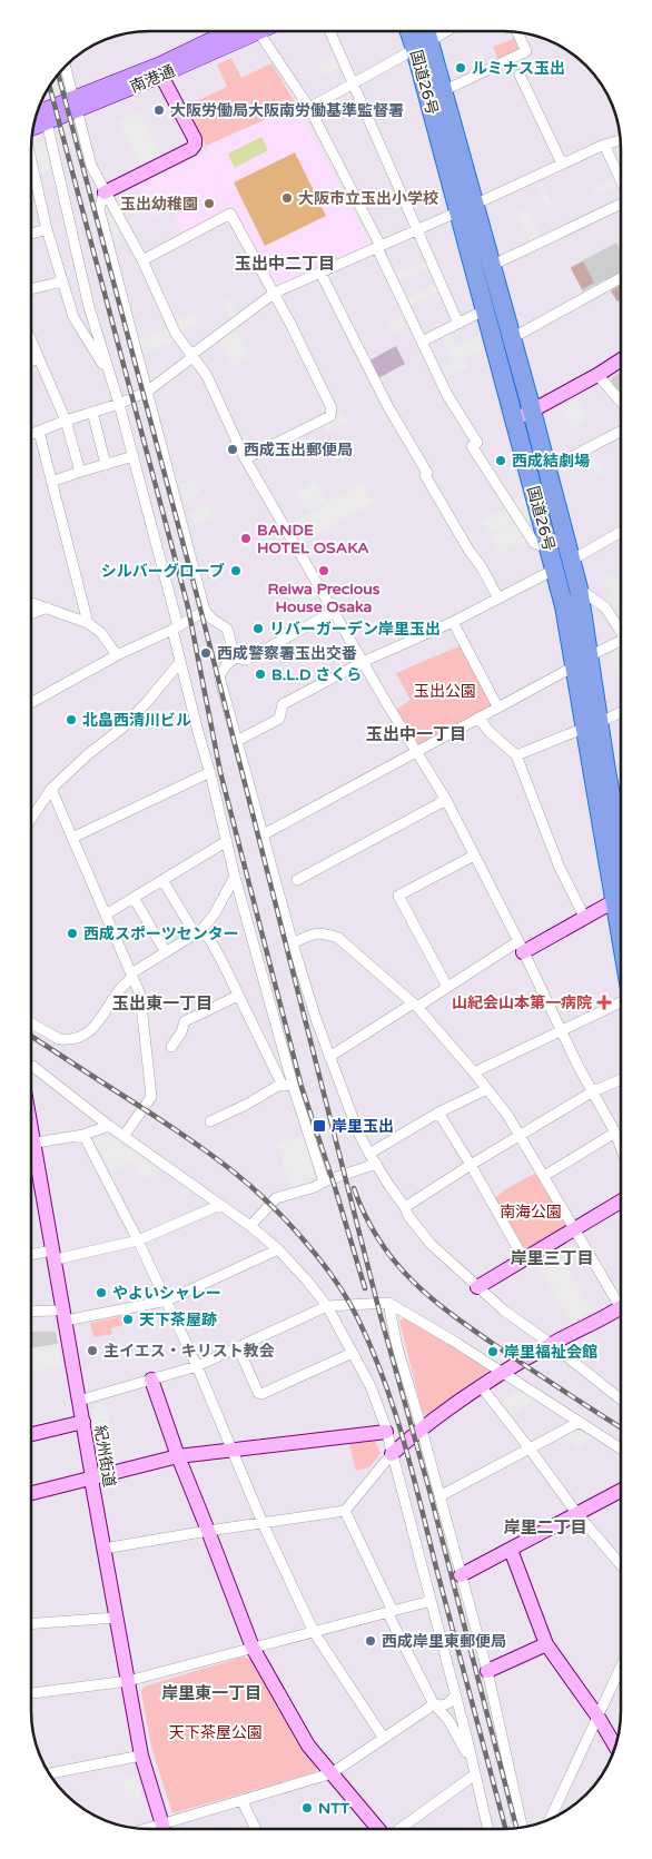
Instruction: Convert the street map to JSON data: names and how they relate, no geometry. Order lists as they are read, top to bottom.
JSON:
{
  "streets": {
    "highway": ["国道26号"],
    "main road": ["南港通"],
    "street": ["紀州街道"]
  },
  "districts": [
    "玉出中二丁目",
    "玉出中一丁目",
    "玉出東一丁目",
    "岸里三丁目",
    "岸里二丁目",
    "岸里東一丁目"
  ],
  "parks": ["玉出公園", "南海公園", "天下茶屋公園"],
  "places": {
    "other": [
      "ルミナス玉出",
      "大阪労働局大阪南労働基準監督署",
      "大阪市立玉出小学校",
      "玉出幼稚園",
      "西成玉出郵便局",
      "西成結劇場",
      "BANDE HOTEL OSAKA",
      "シルバーグローブ",
      "Reiwa Precious House Osaka",
      "リバーガーデン岸里玉出",
      "西成警察署玉出交番",
      "B.L.D さくら",
      "北畠西清川ビル",
      "西成スポーツセンター",
      "やよいシャレー",
      "天下茶屋跡",
      "主イエス・キリスト教会",
      "岸里福祉会館",
      "西成岸里東郵便局",
      "NTT"
    ],
    "health": ["山紀会山本第一病院"],
    "transit": ["岸里玉出"]
  }
}
